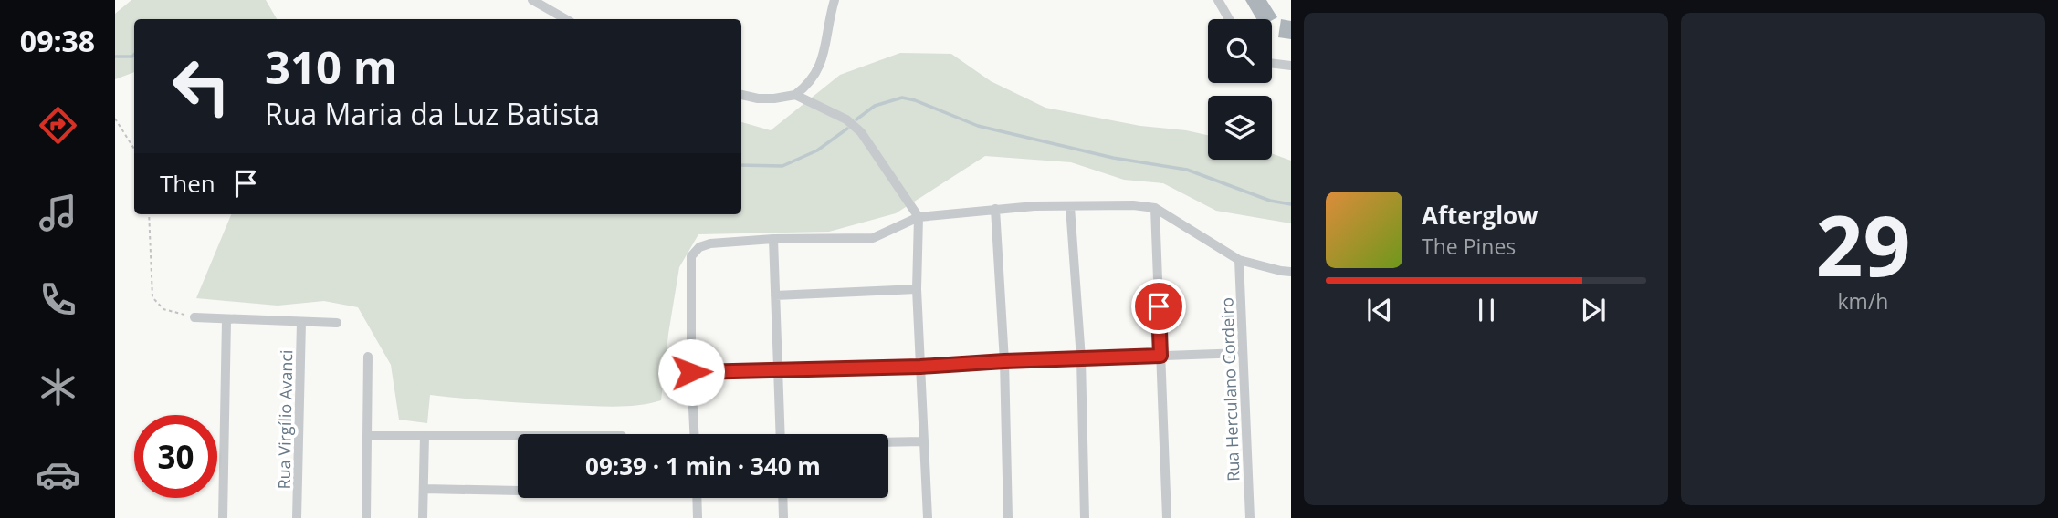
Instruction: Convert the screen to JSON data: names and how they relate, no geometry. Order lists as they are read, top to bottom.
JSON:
{
  "streets": {
    "street": ["Rua Herculano Cordeiro", "Rua Virgílio Avanci"]
  },
  "page": {
    "tabs": "09:38",
    "tile": ["29", "km/h"],
    "turn": ["310 m", "Rua Maria da Luz Batista"],
    "then": "Then",
    "song": ["Afterglow", "The Pines"],
    "limit": "30",
    "trip": "09:39 · 1 min · 340 m"
  }
}
